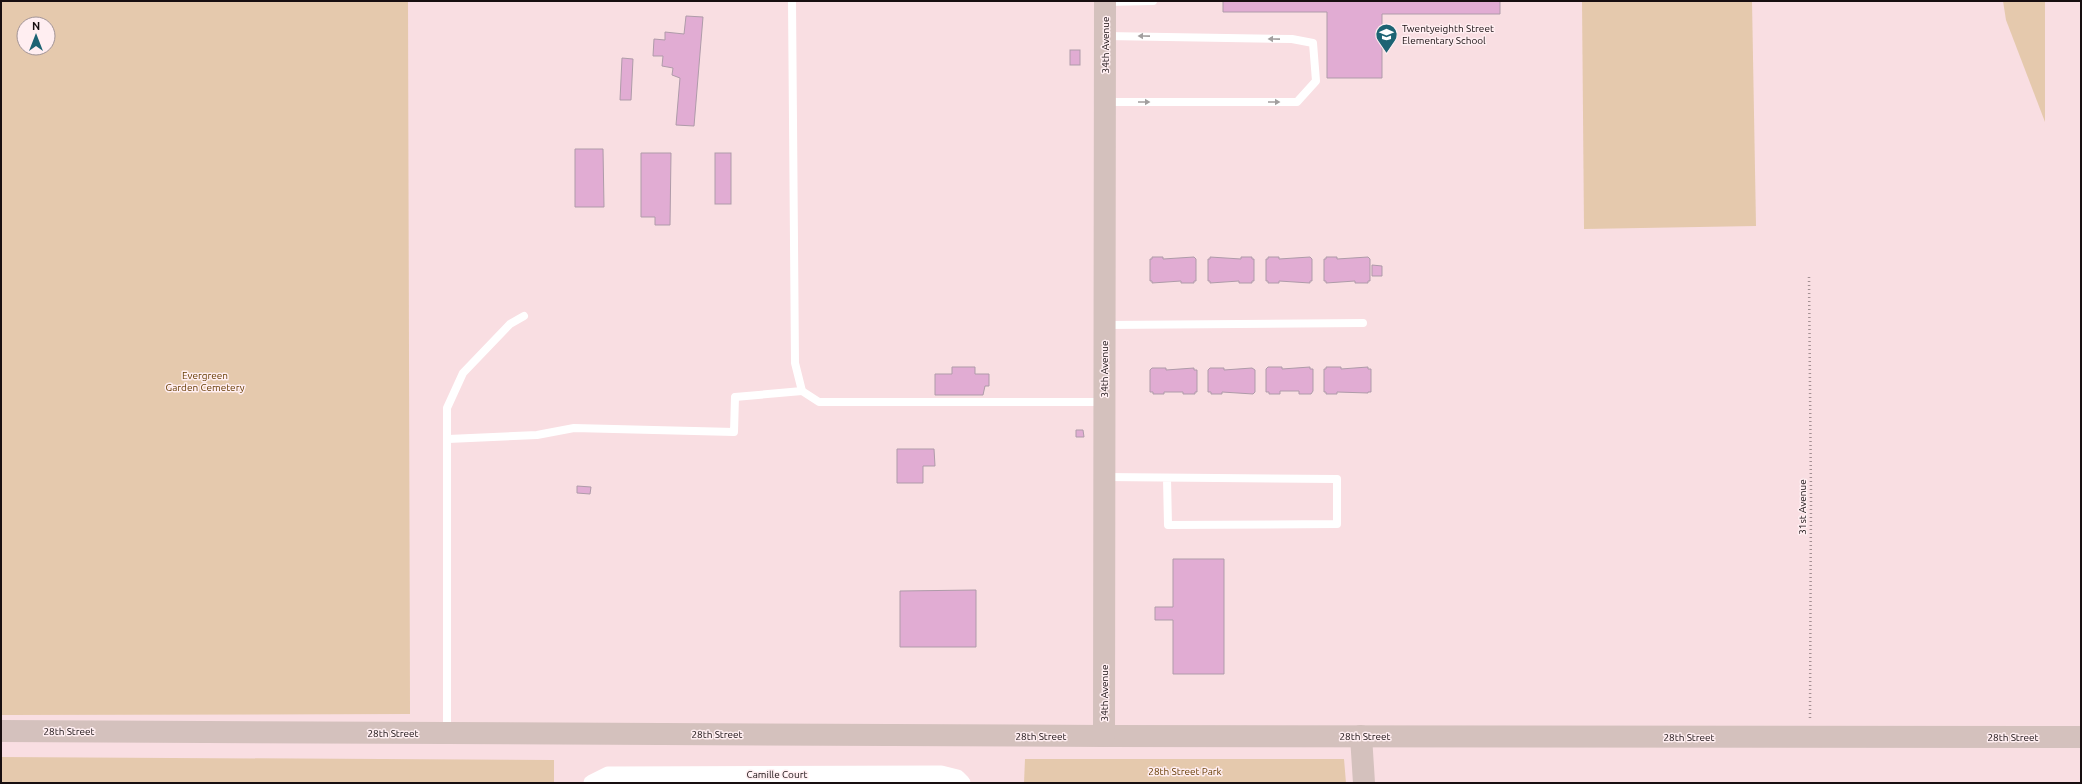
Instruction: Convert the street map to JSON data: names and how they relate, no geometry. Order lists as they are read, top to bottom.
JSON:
{
  "streets": {
    "main road": ["34th Avenue", "28th Street"],
    "street": ["Camille Court"],
    "path": ["31st Avenue"]
  },
  "crossings": [
    ["34th Avenue", "28th Street"],
    ["31st Avenue", "28th Street"]
  ],
  "parks": ["Evergreen Garden Cemetery", "28th Street Park"],
  "places": {
    "school or university": ["Twentyeighth Street Elementary School"]
  },
  "north": "top"
}
